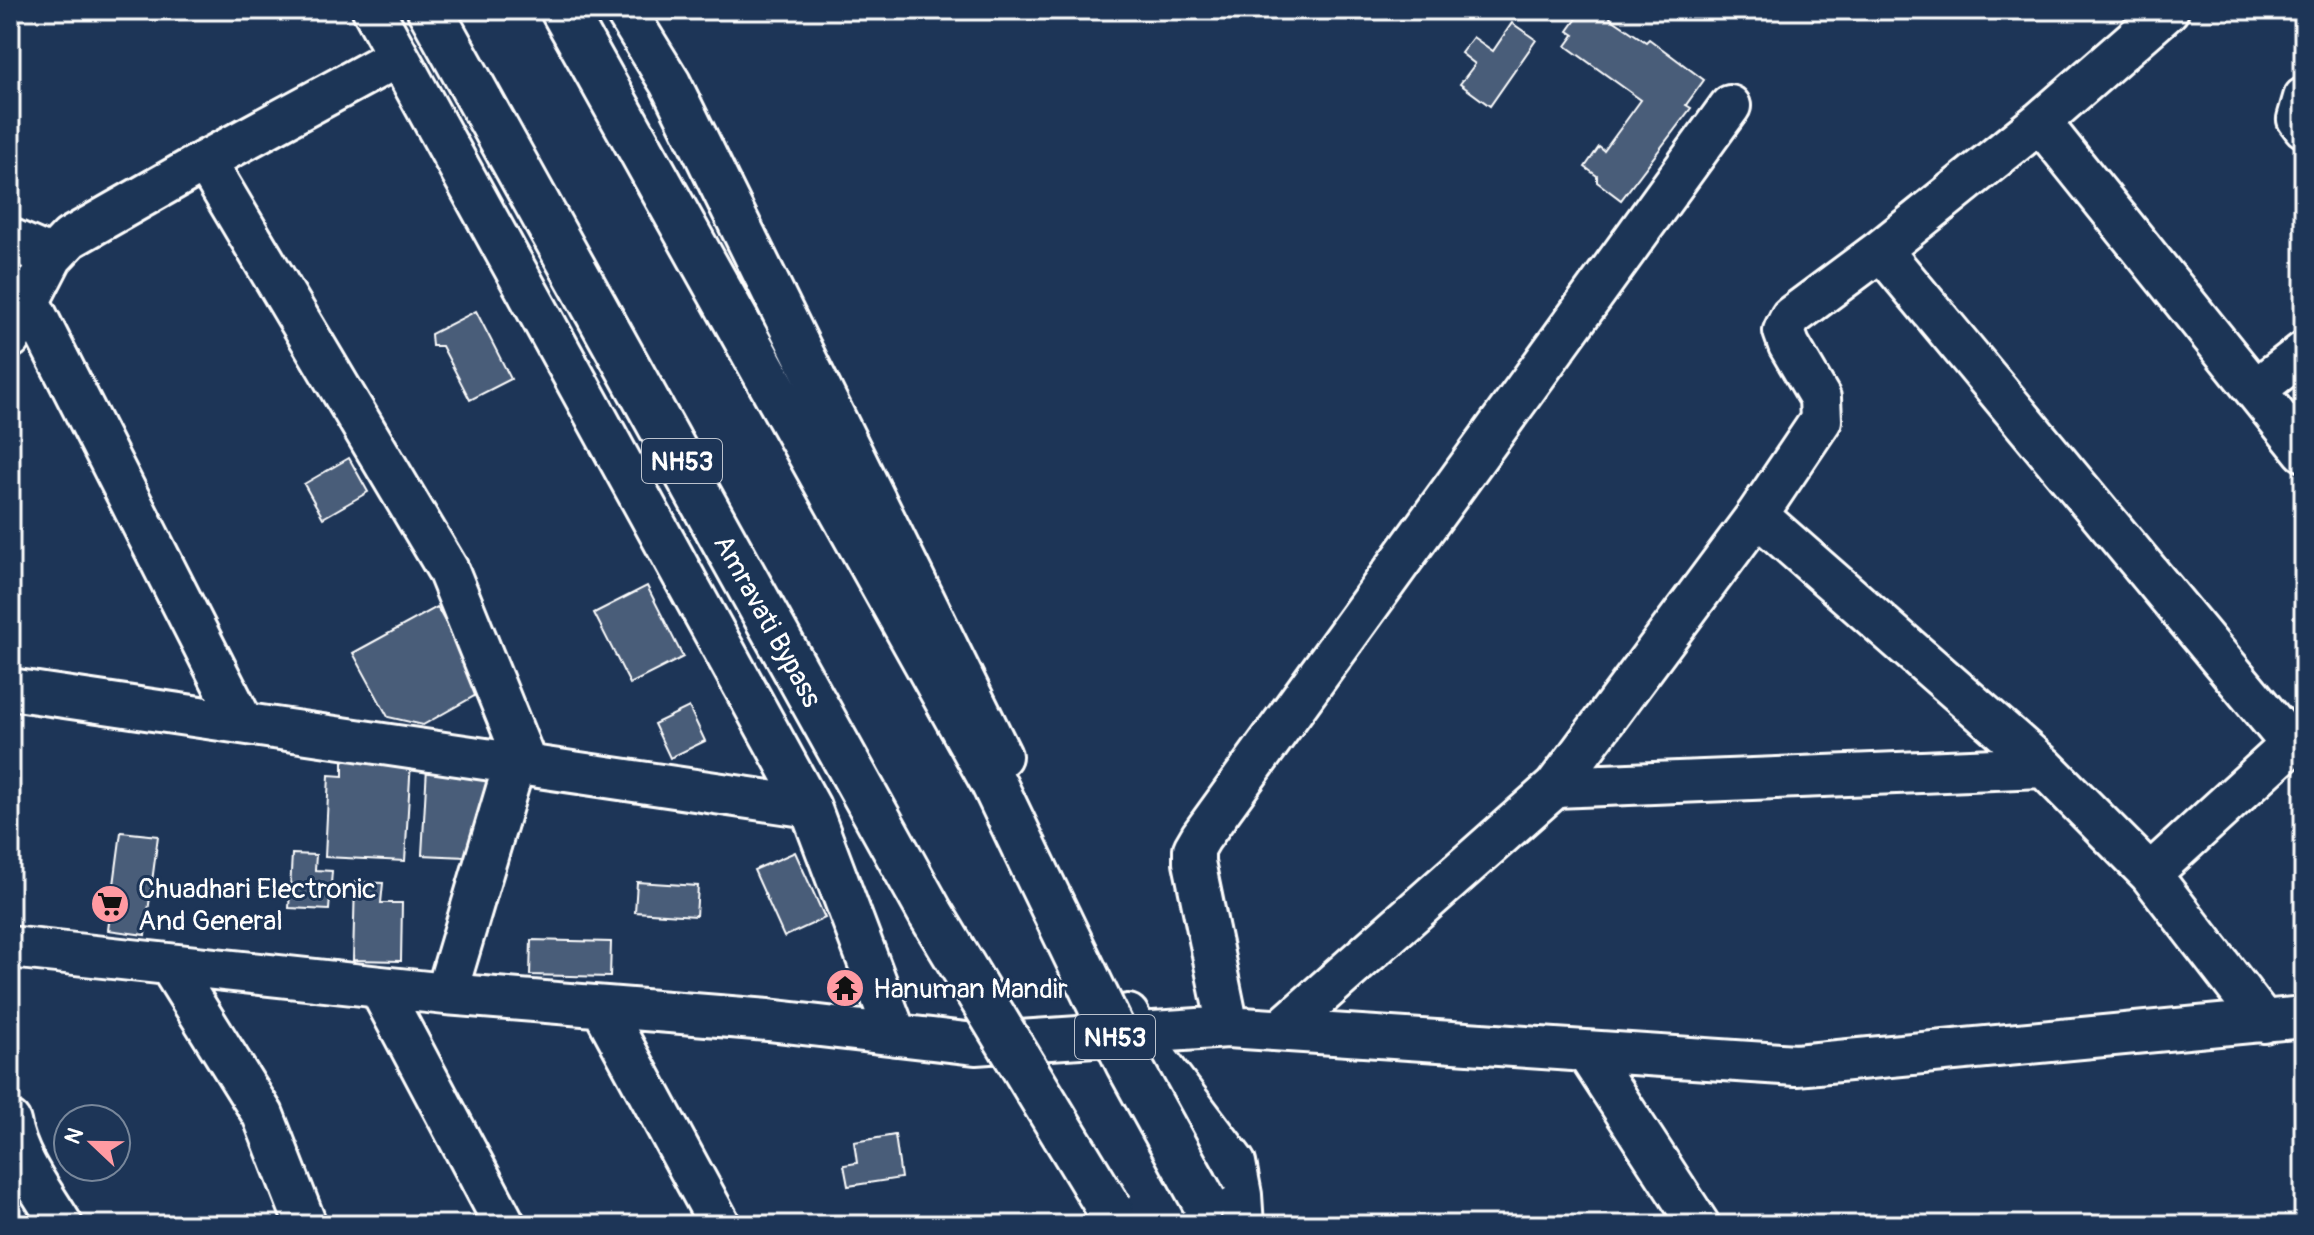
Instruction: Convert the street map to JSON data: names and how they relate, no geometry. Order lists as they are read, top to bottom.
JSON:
{
  "streets": {
    "highway": ["NH53", "Amravati Bypass"]
  },
  "places": {
    "supermarket": ["Chuadhari Electronic And General"],
    "temple": ["Hanuman Mandir"]
  },
  "north": "left"
}
